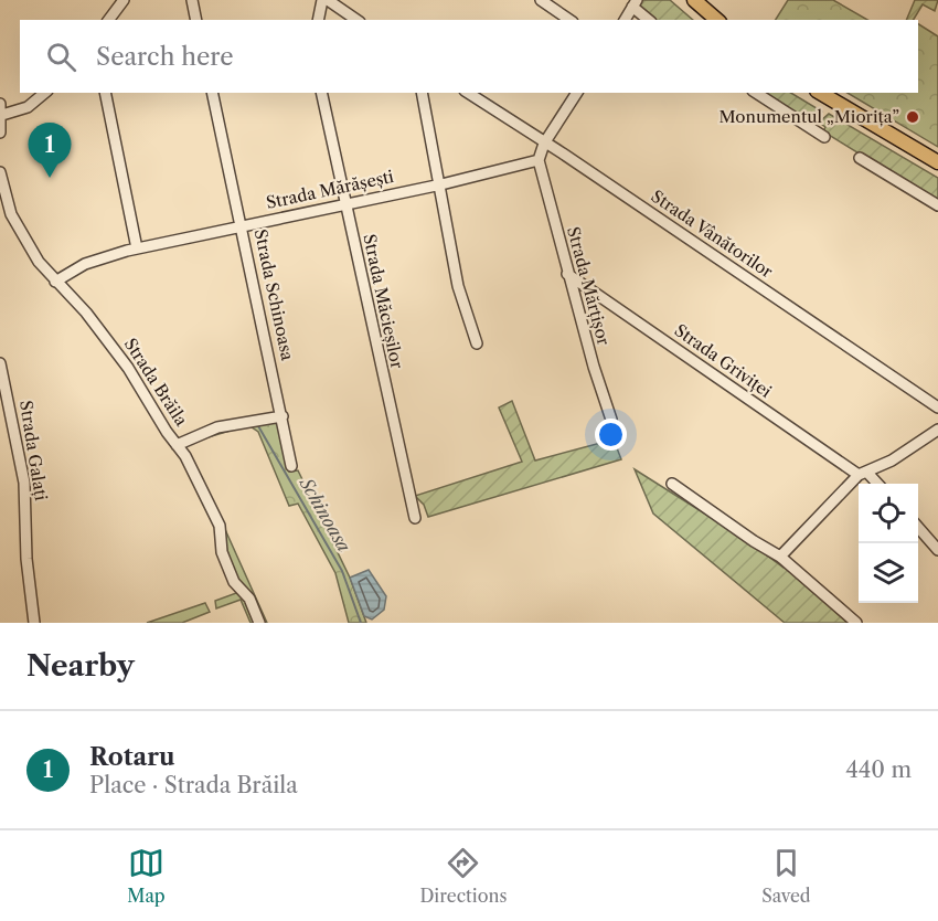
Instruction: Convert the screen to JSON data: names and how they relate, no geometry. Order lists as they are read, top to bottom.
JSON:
{
  "streets": {
    "street": [
      "Strada Mărășești",
      "Strada Vânătorilor",
      "Strada Mărțișor",
      "Strada Schinoasa",
      "Strada Măcieșilor",
      "Strada Griviței",
      "Strada Brăila",
      "Strada Galați"
    ]
  },
  "crossings": [
    ["Strada Mărășești", "Strada Mărțișor"],
    ["Strada Mărășești", "Strada Schinoasa"],
    ["Strada Mărășești", "Strada Măcieșilor"],
    ["Strada Mărășești", "Strada Brăila"],
    ["Strada Mărțișor", "Strada Griviței"]
  ],
  "water": ["Schinoasa"],
  "places": ["Monumentul „Miorița”"],
  "page": {
    "search": "Search here",
    "pins": "1",
    "heading": "Nearby",
    "list": [
      {
        "mark": "1",
        "name": "Rotaru",
        "note": "Place · Strada Brăila",
        "value": "440 m"
      }
    ],
    "nav": ["Map", "Directions", "Saved"]
  }
}
